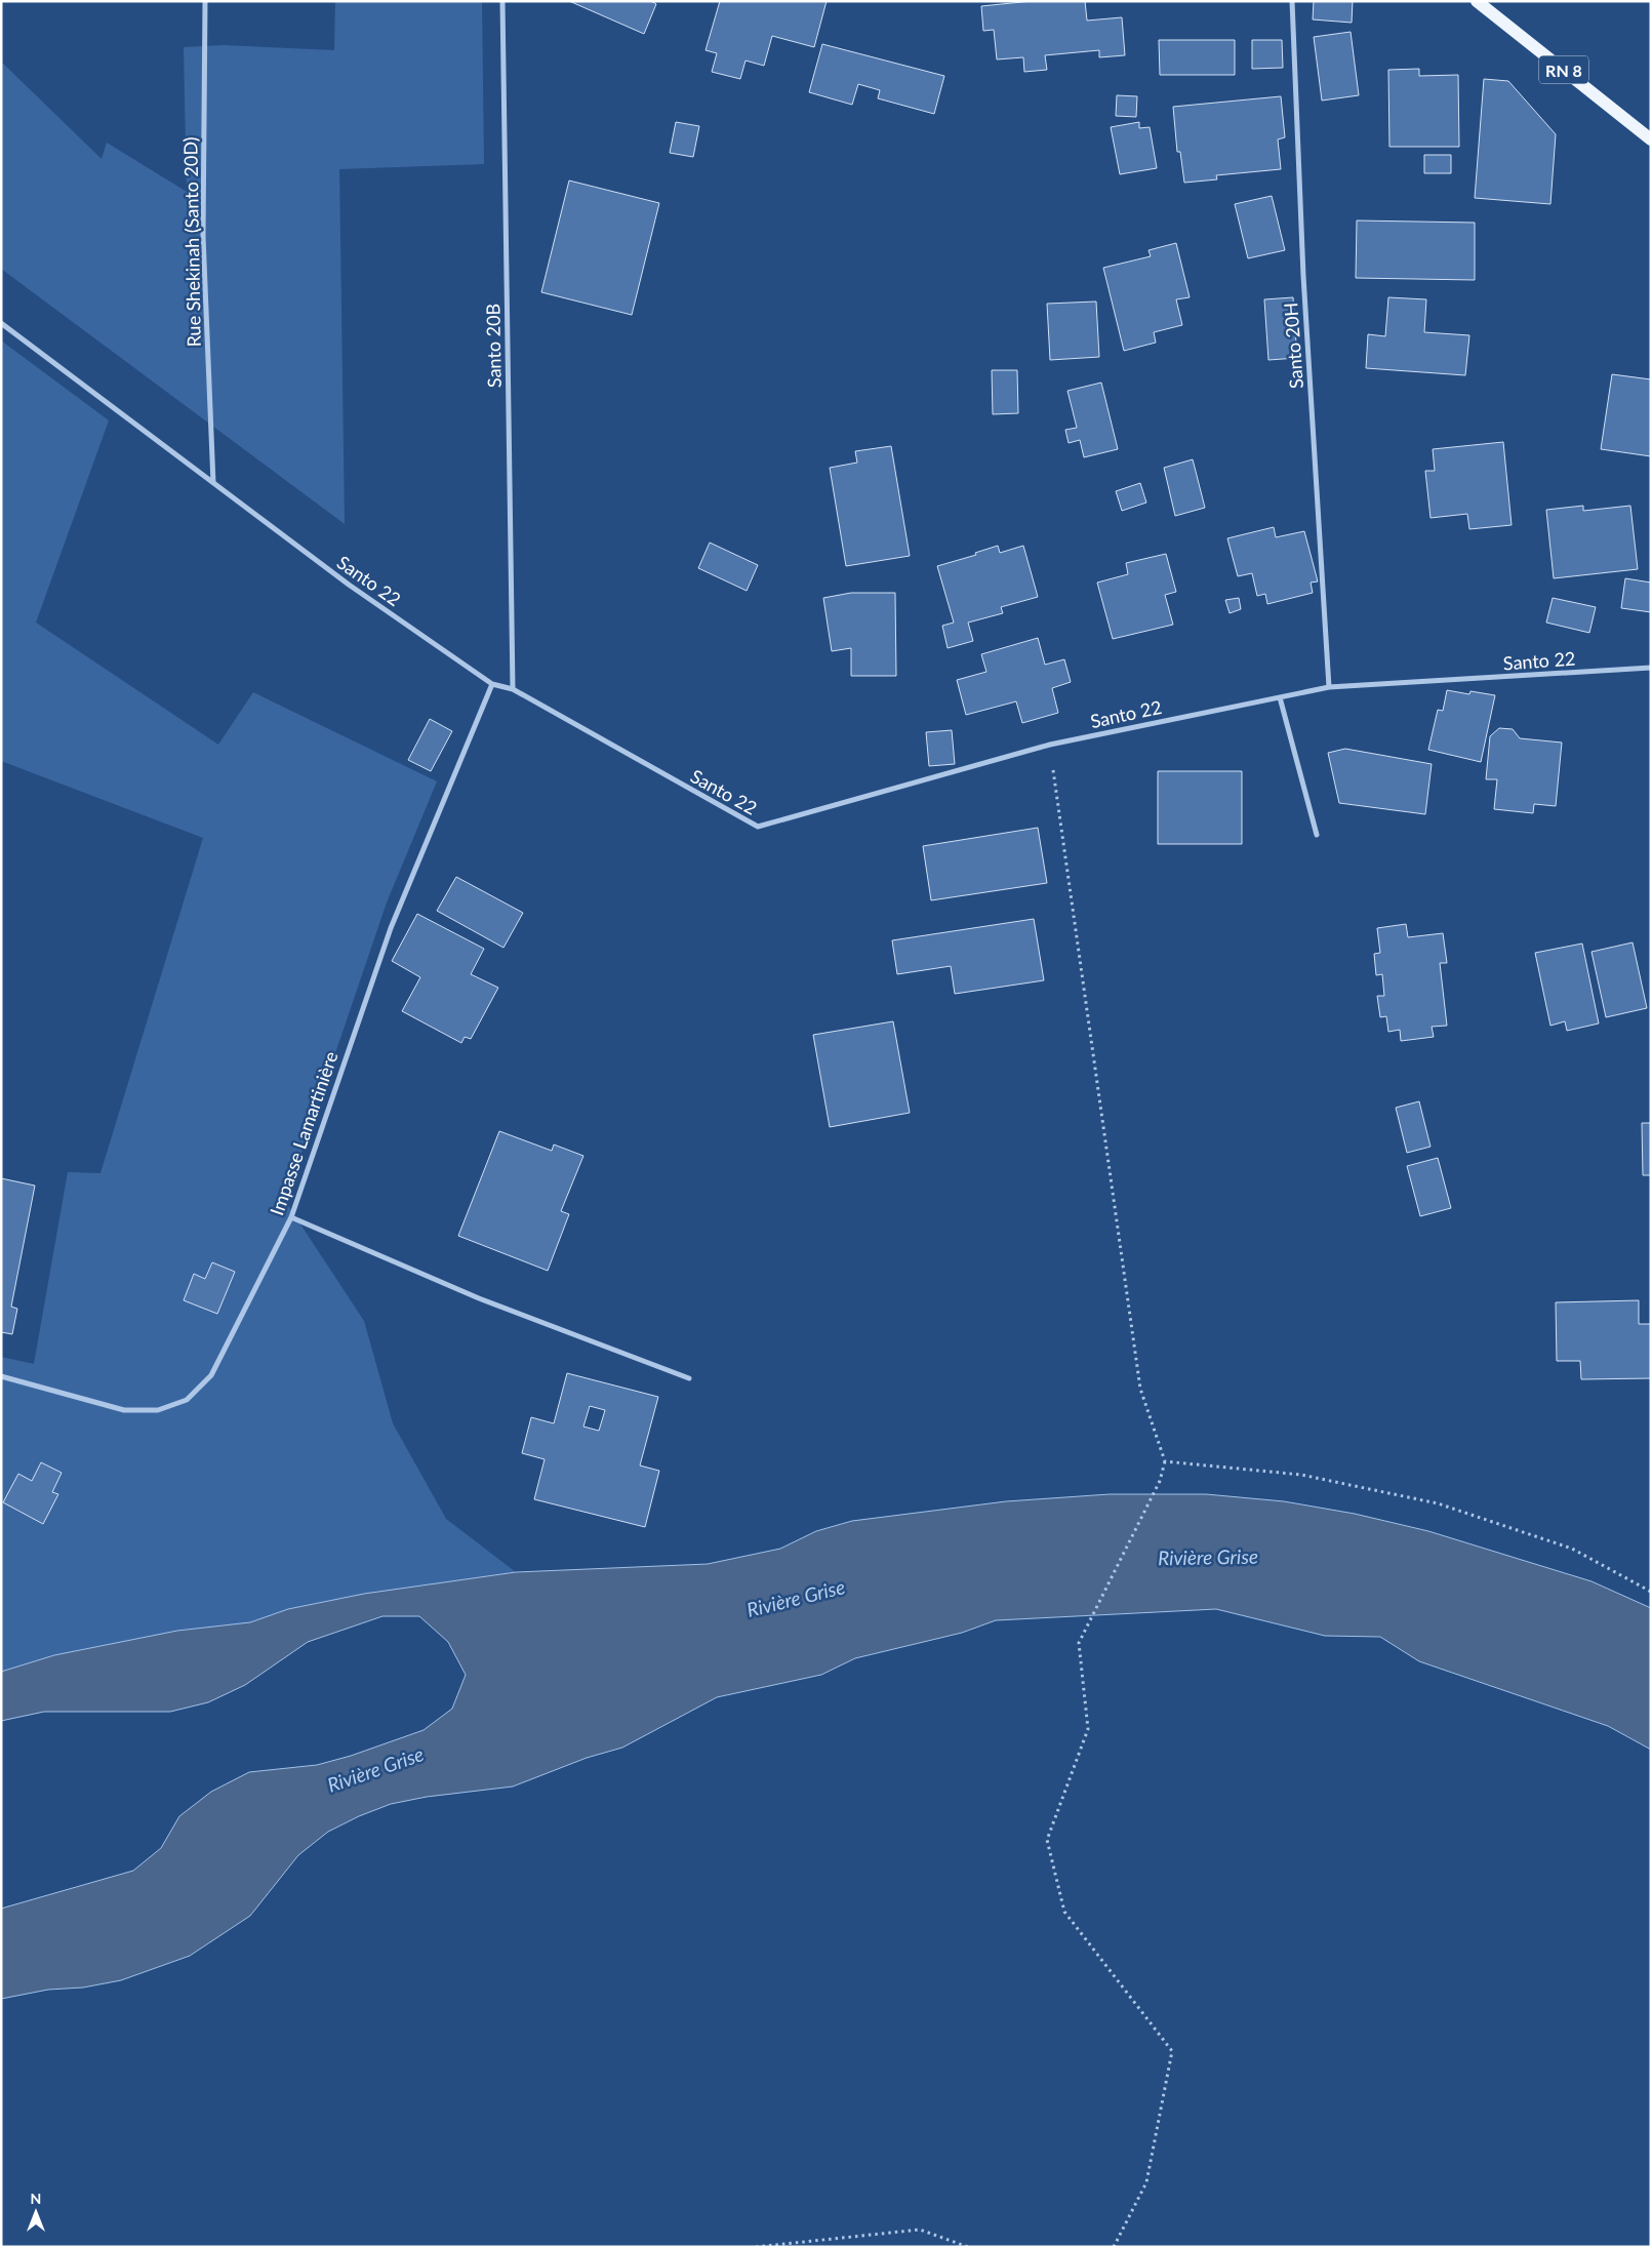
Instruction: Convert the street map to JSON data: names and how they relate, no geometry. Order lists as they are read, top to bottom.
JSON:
{
  "streets": {
    "main road": ["RN 8"],
    "street": [
      "Rue Shekinah (Santo 20D)",
      "Santo 20B",
      "Santo 20H",
      "Santo 22",
      "Impasse Lamartinière"
    ]
  },
  "crossings": [
    ["Rue Shekinah (Santo 20D)", "Santo 22"],
    ["Santo 20B", "Santo 22"],
    ["Santo 20H", "Santo 22"],
    ["Santo 22", "Impasse Lamartinière"]
  ],
  "water": ["Rivière Grise"],
  "north": "top"
}
